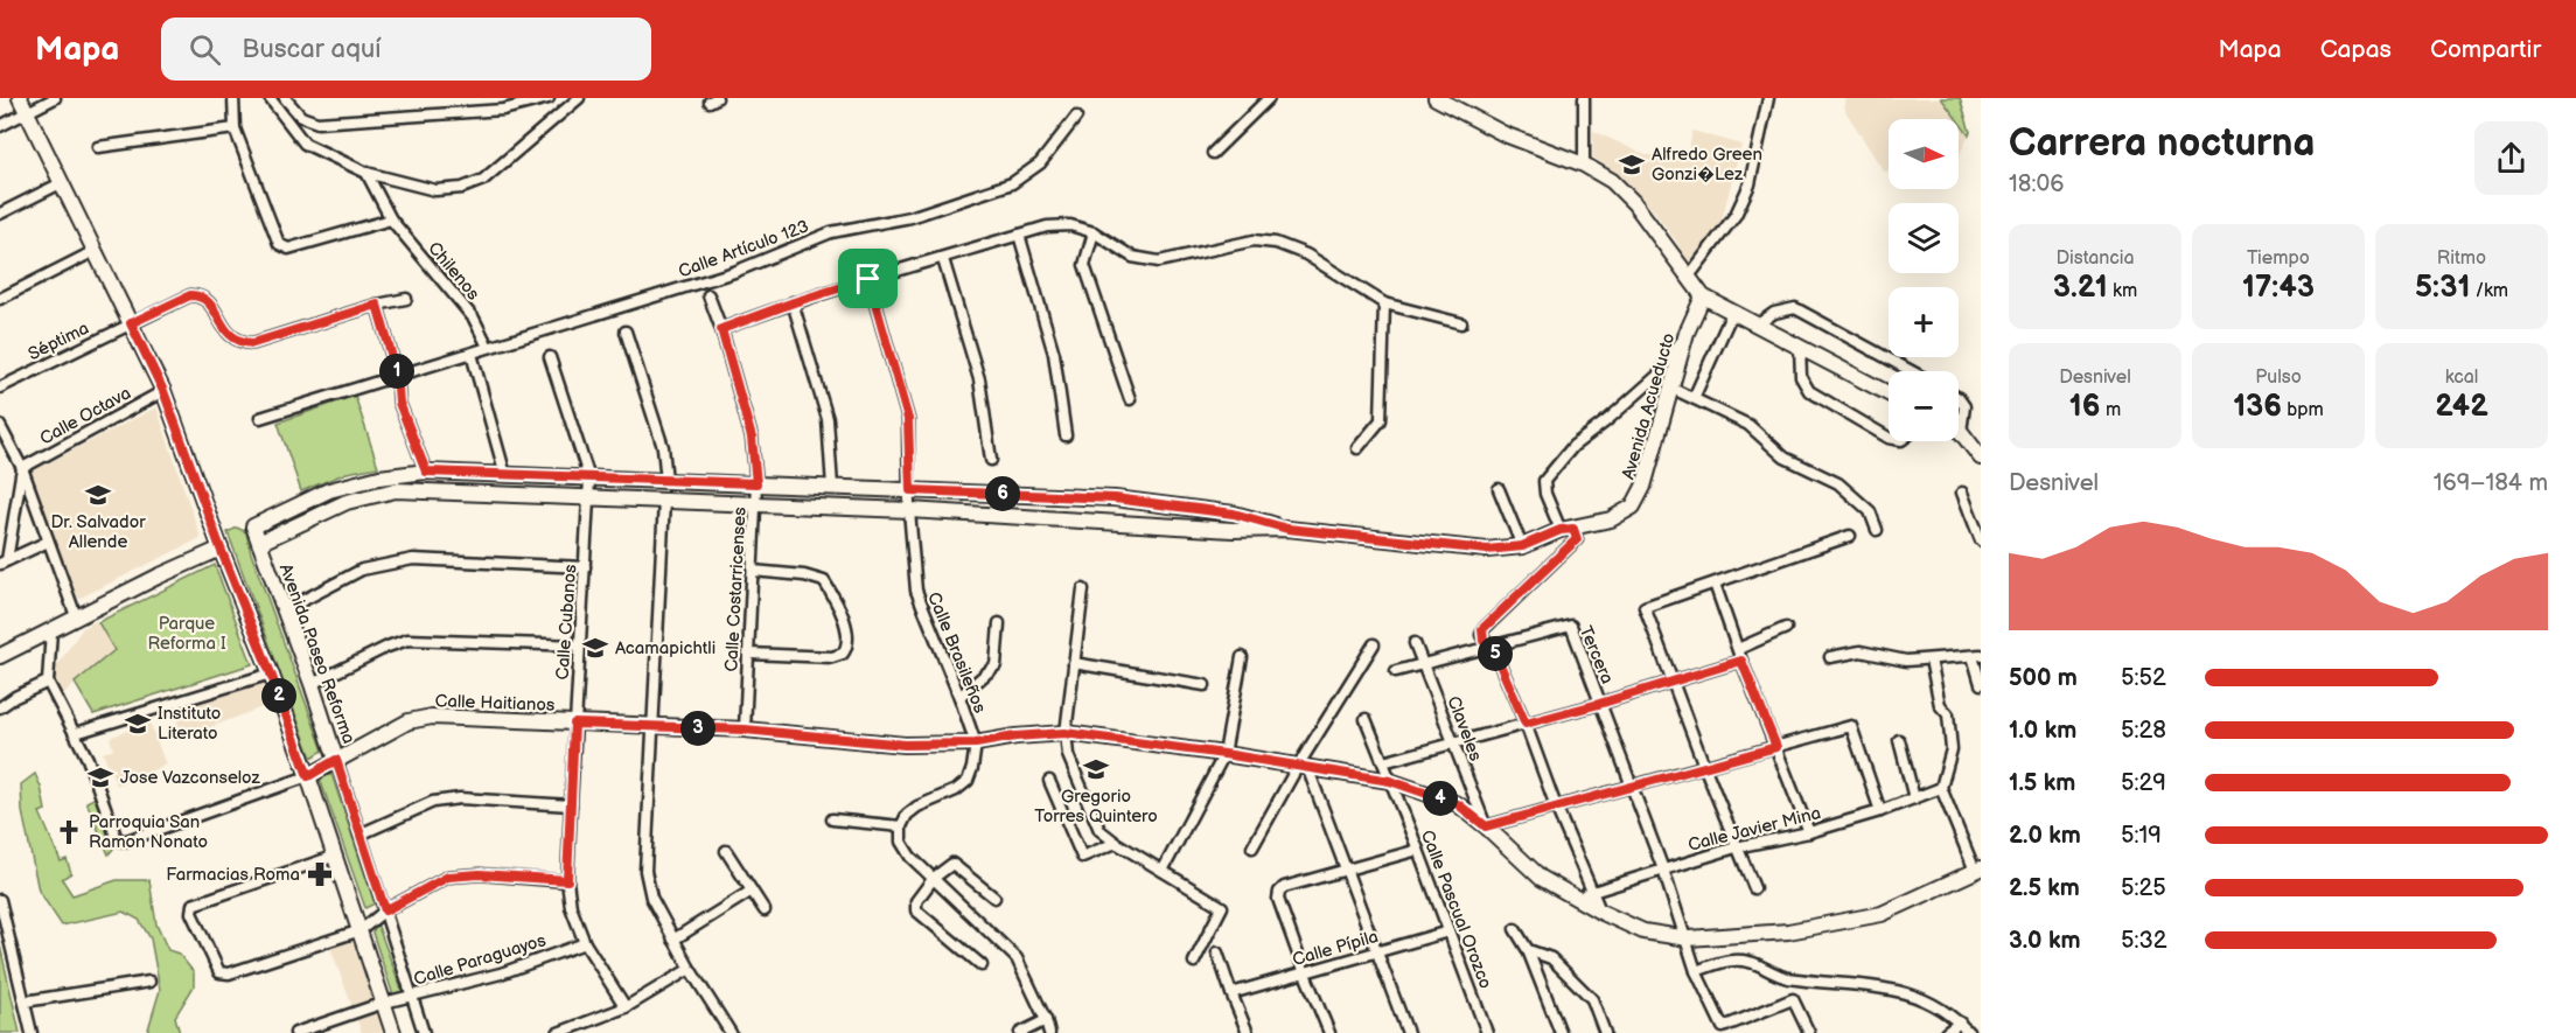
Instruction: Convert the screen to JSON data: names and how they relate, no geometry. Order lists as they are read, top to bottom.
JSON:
{
  "streets": {
    "main road": ["Avenida Acueducto", "Avenida Paseo Reforma", "Calle Haitianos"],
    "street": [
      "Calle Artículo 123",
      "Chilenos",
      "Séptima",
      "Calle Octava",
      "Calle Costarricenses",
      "Calle Cubanos",
      "Calle Brasileños",
      "Tercera",
      "Claveles",
      "Calle Javier Mina",
      "Calle Pascual Orozco",
      "Calle Pípila",
      "Calle Paraguayos"
    ]
  },
  "crossings": [
    ["Calle Artículo 123", "Chilenos"],
    ["Avenida Acueducto", "Calle Costarricenses"],
    ["Avenida Acueducto", "Calle Cubanos"],
    ["Avenida Acueducto", "Calle Brasileños"],
    ["Avenida Acueducto", "Avenida Paseo Reforma"],
    ["Calle Costarricenses", "Calle Haitianos"],
    ["Calle Cubanos", "Calle Haitianos"],
    ["Calle Cubanos", "Calle Paraguayos"],
    ["Calle Brasileños", "Calle Haitianos"],
    ["Avenida Paseo Reforma", "Calle Haitianos"],
    ["Avenida Paseo Reforma", "Calle Paraguayos"],
    ["Tercera", "Claveles"],
    ["Calle Haitianos", "Claveles"],
    ["Calle Haitianos", "Calle Javier Mina"],
    ["Calle Haitianos", "Calle Pascual Orozco"],
    ["Calle Pascual Orozco", "Calle Pípila"]
  ],
  "parks": ["Parque Reforma I"],
  "places": {
    "school or university": [
      "Alfredo Green Gonzi�Lez",
      "Dr. Salvador Allende",
      "Acamapichtli",
      "Instituto Literato",
      "Gregorio Torres Quintero",
      "Jose Vazconseloz"
    ],
    "church": ["Parroquia San Ramon Nonato"],
    "pharmacy": ["Farmacias Roma"]
  },
  "north": "right",
  "page": {
    "header": "Mapa",
    "search": "Buscar aquí",
    "nav": ["Mapa", "Capas", "Compartir"],
    "heading": ["Carrera nocturna", "18:06"],
    "map_buttons": ["+", "−"],
    "stats": [
      ["Distancia", "3.21 km"],
      ["Tiempo", "17:43"],
      ["Ritmo", "5:31 /km"],
      ["Desnivel", "16 m"],
      ["Pulso", "136 bpm"],
      ["kcal", "242"]
    ],
    "pins": [
      "1",
      "6",
      "5",
      "2",
      "3",
      "4"
    ],
    "chart": ["Desnivel", "169–184 m"],
    "list": [
      {
        "name": "500 m",
        "note": "5:52"
      },
      {
        "name": "1.0 km",
        "note": "5:28"
      },
      {
        "name": "1.5 km",
        "note": "5:29"
      },
      {
        "name": "2.0 km",
        "note": "5:19"
      },
      {
        "name": "2.5 km",
        "note": "5:25"
      },
      {
        "name": "3.0 km",
        "note": "5:32"
      }
    ]
  }
}
